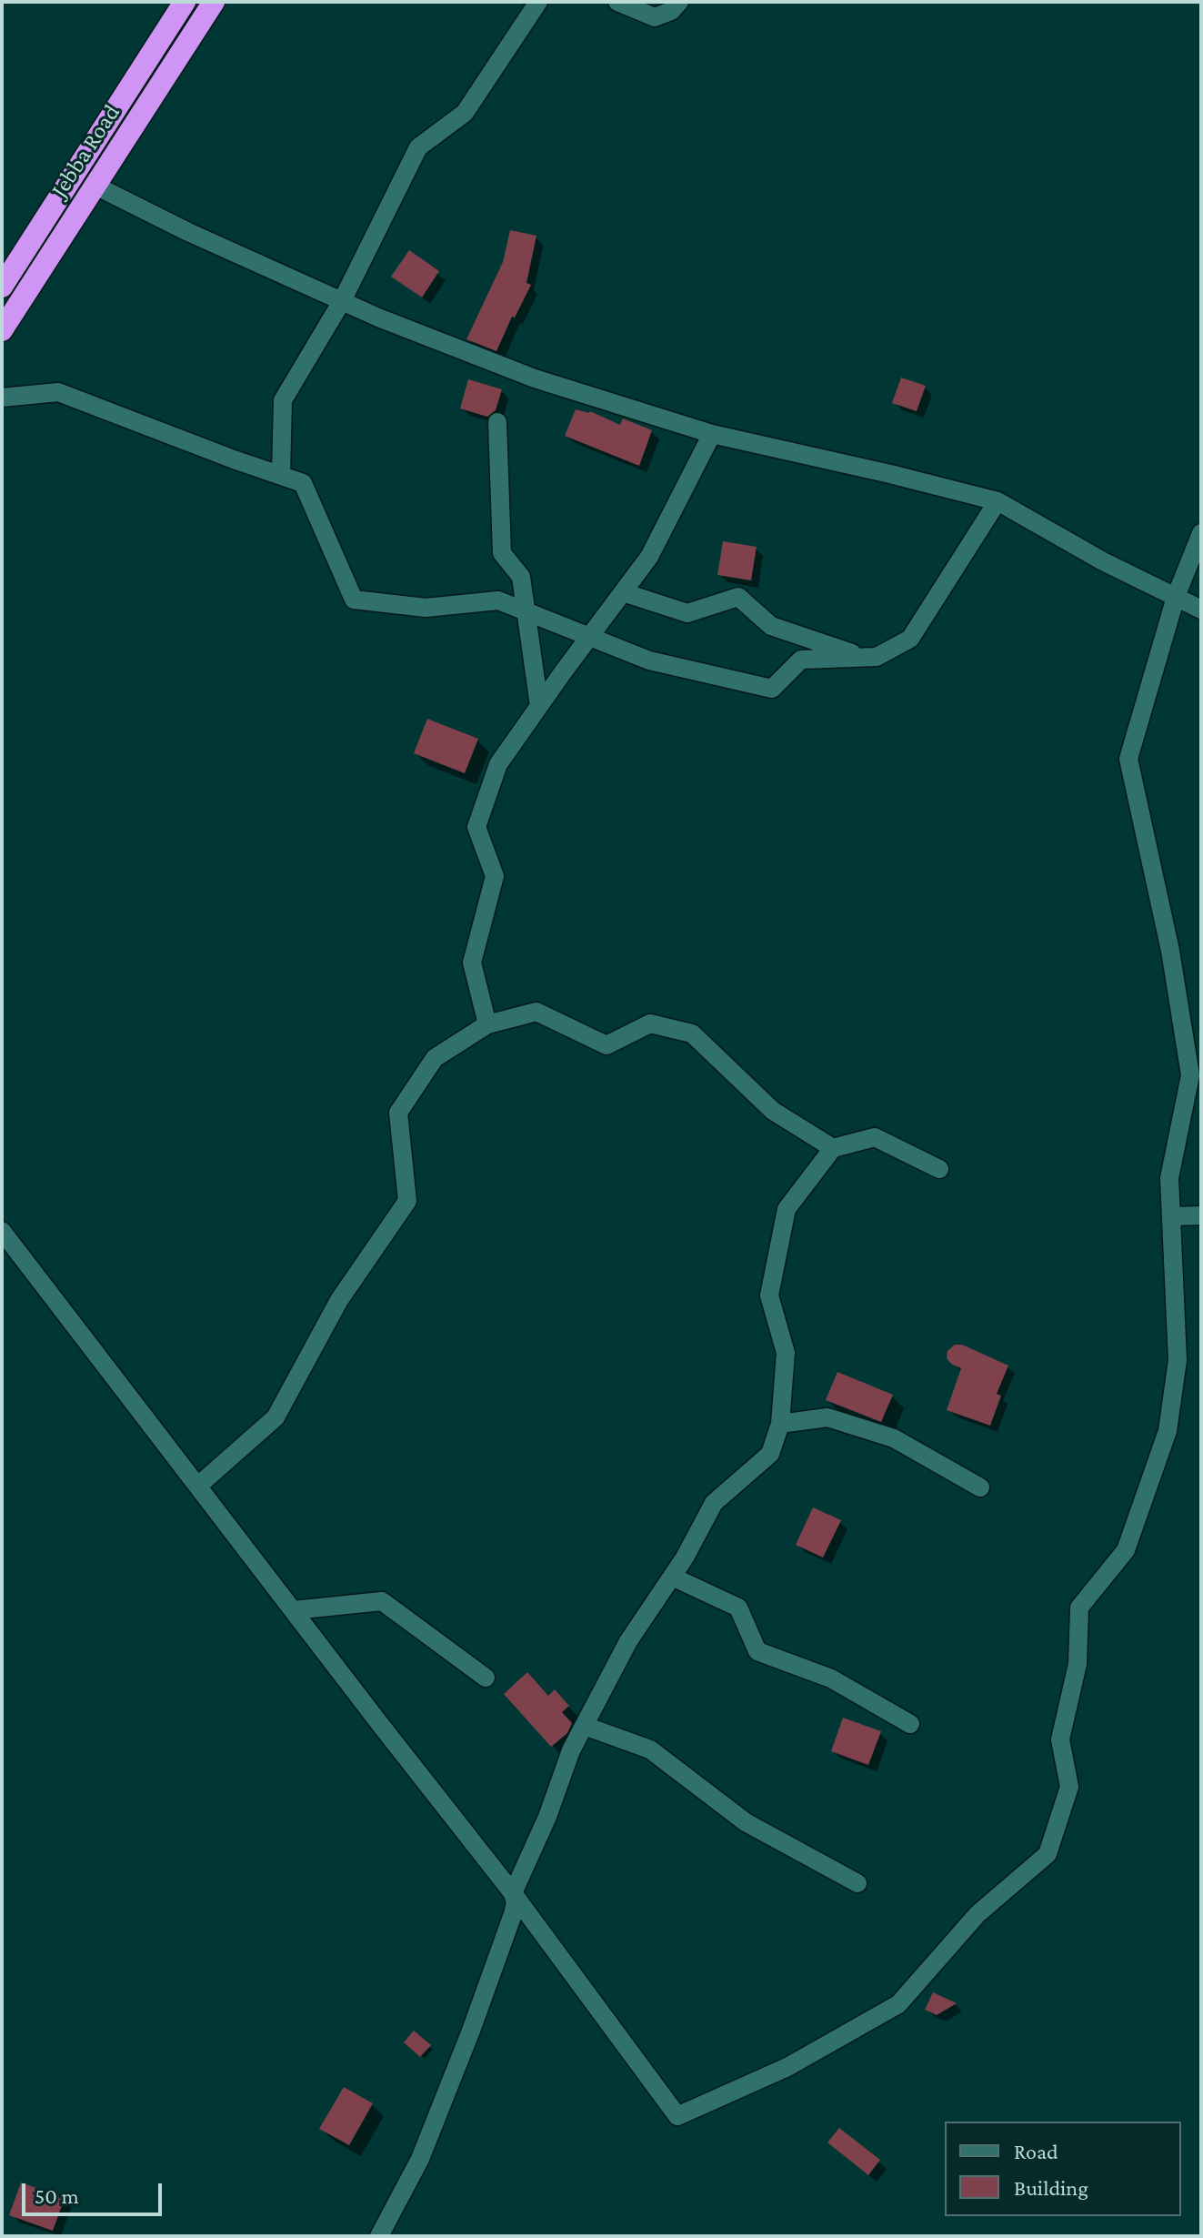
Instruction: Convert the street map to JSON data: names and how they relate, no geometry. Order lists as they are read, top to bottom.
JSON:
{
  "streets": {
    "highway": ["Jebba Road"]
  },
  "legend": ["Road", "Building"],
  "scale_bar": "50 m"
}
